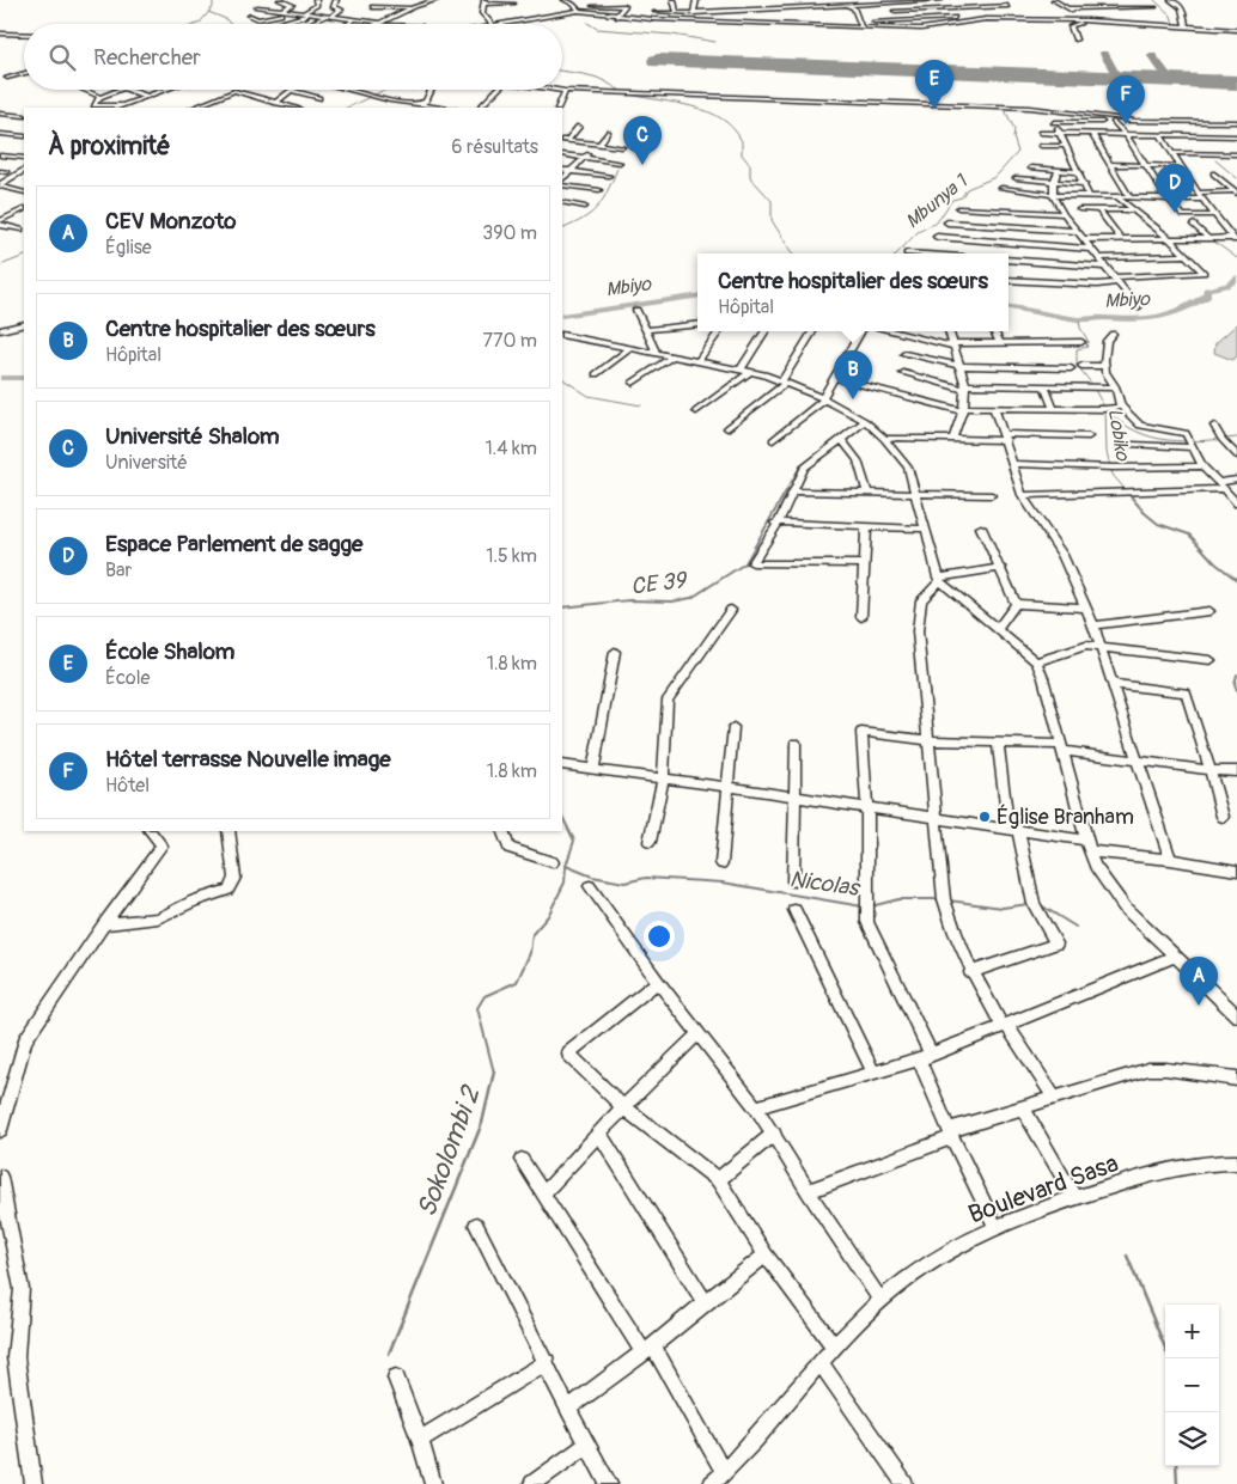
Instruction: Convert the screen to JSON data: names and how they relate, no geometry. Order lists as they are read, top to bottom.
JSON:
{
  "streets": {
    "street": ["Boulevard Sasa"]
  },
  "water": [
    "Mbunya 1",
    "Mbiyo",
    "Lobiko",
    "CE 39",
    "Nicolas",
    "Sokolombi 2"
  ],
  "places": ["Église Branham"],
  "page": {
    "search": "Rechercher",
    "pins": [
      "E",
      "F",
      "C",
      "D",
      "B",
      "A"
    ],
    "heading": ["À proximité", "6 résultats"],
    "list": [
      {
        "mark": "A",
        "name": "CEV Monzoto",
        "note": "Église",
        "value": "390 m"
      },
      {
        "mark": "B",
        "name": "Centre hospitalier des sœurs",
        "note": "Hôpital",
        "value": "770 m"
      },
      {
        "mark": "C",
        "name": "Université Shalom",
        "note": "Université",
        "value": "1.4 km"
      },
      {
        "mark": "D",
        "name": "Espace Parlement de sagge",
        "note": "Bar",
        "value": "1.5 km"
      },
      {
        "mark": "E",
        "name": "École Shalom",
        "note": "École",
        "value": "1.8 km"
      },
      {
        "mark": "F",
        "name": "Hôtel terrasse Nouvelle image",
        "note": "Hôtel",
        "value": "1.8 km"
      }
    ],
    "popup": ["Centre hospitalier des sœurs", "Hôpital"],
    "map_buttons": ["+", "−"]
  }
}
